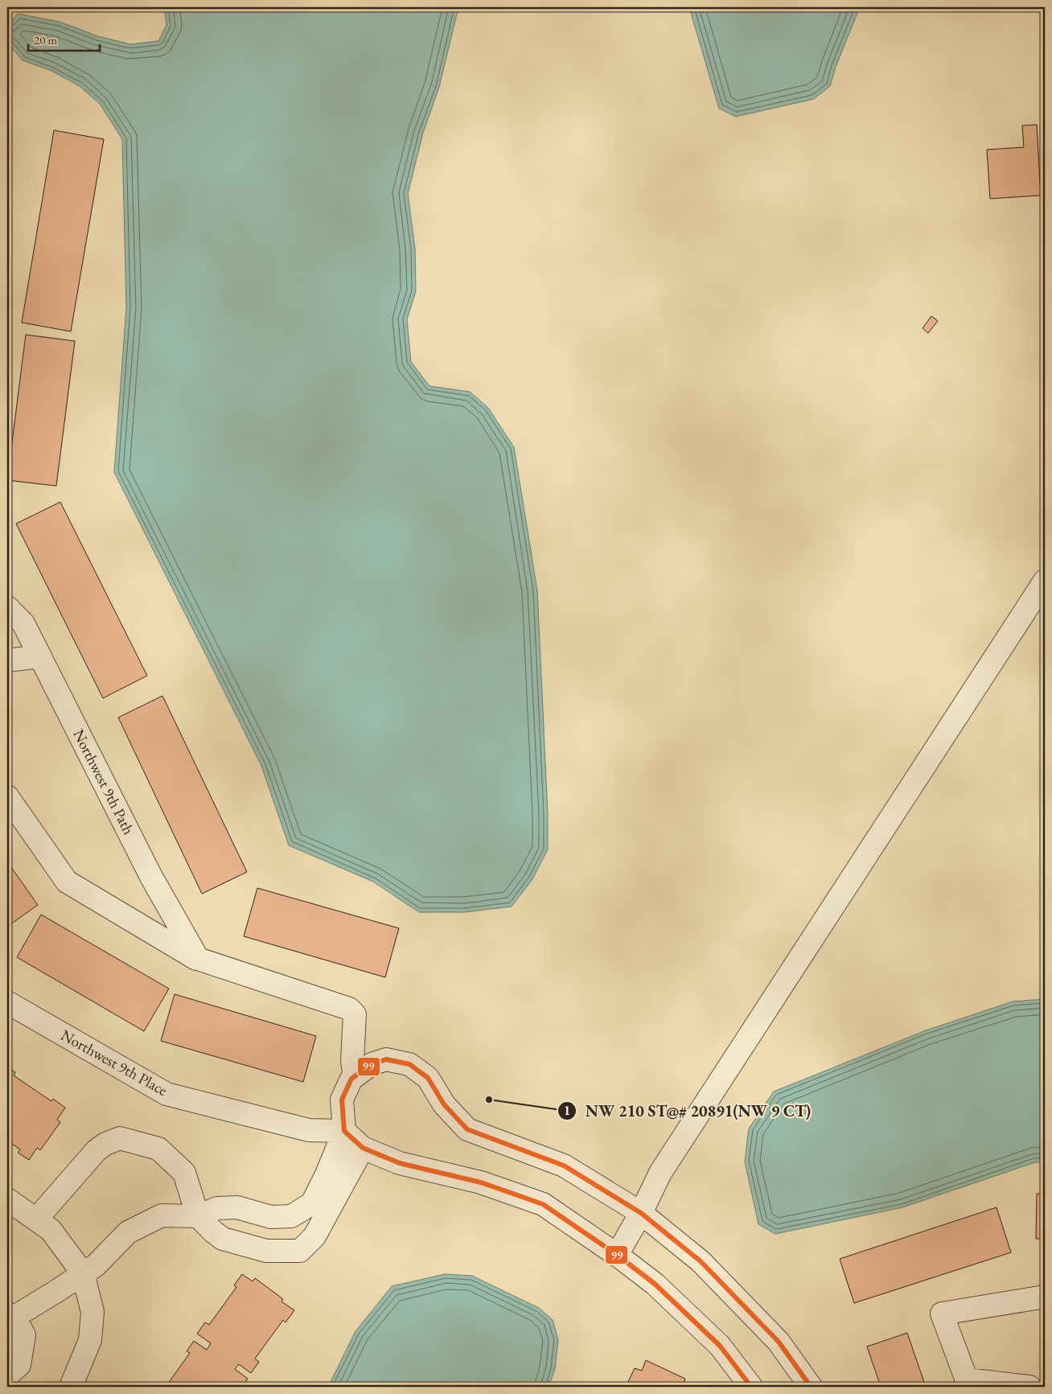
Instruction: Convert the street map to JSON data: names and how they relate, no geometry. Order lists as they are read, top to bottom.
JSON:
{
  "streets": {
    "street": ["Northwest 9th Path", "Northwest 9th Place"]
  },
  "places": ["NW 210 ST@# 20891(NW 9 CT)"],
  "lines": ["transit line 99"],
  "scale_bar": "20 m"
}
